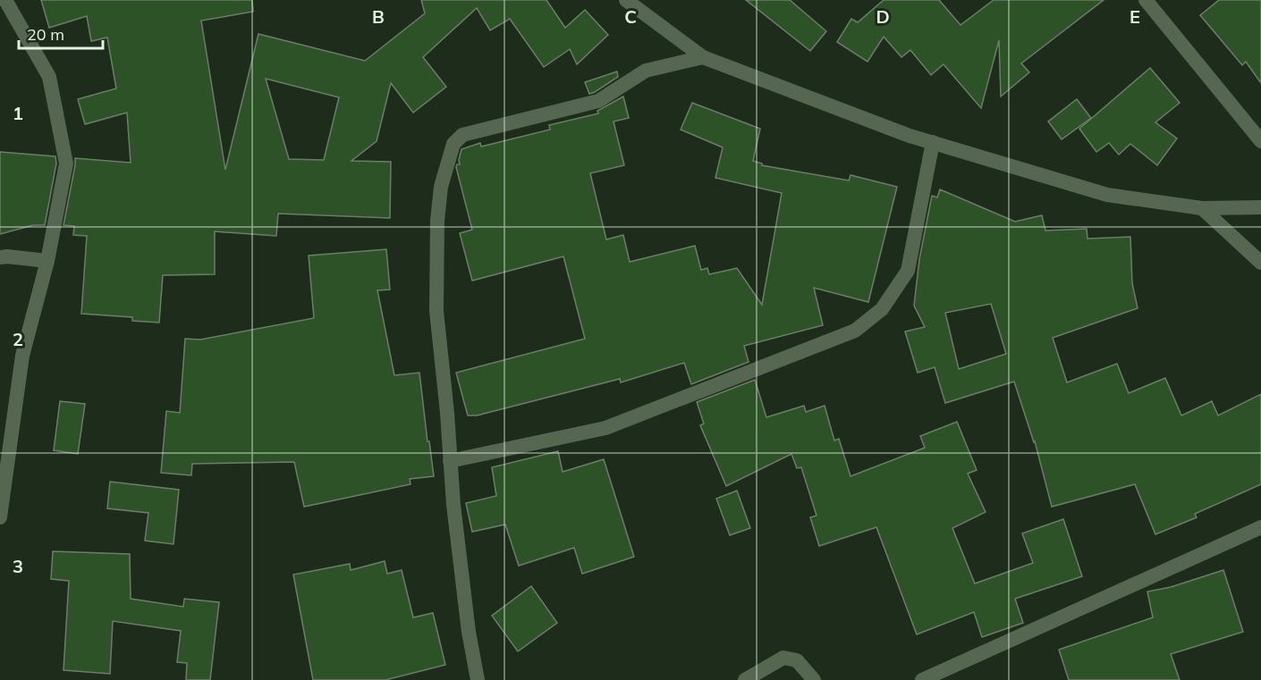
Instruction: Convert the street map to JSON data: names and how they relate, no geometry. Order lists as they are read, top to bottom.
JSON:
{
  "scale_bar": "20 m",
  "grid": {
    "columns": [
      "B",
      "C",
      "D",
      "E"
    ],
    "rows": ["1", "2", "3"]
  }
}
